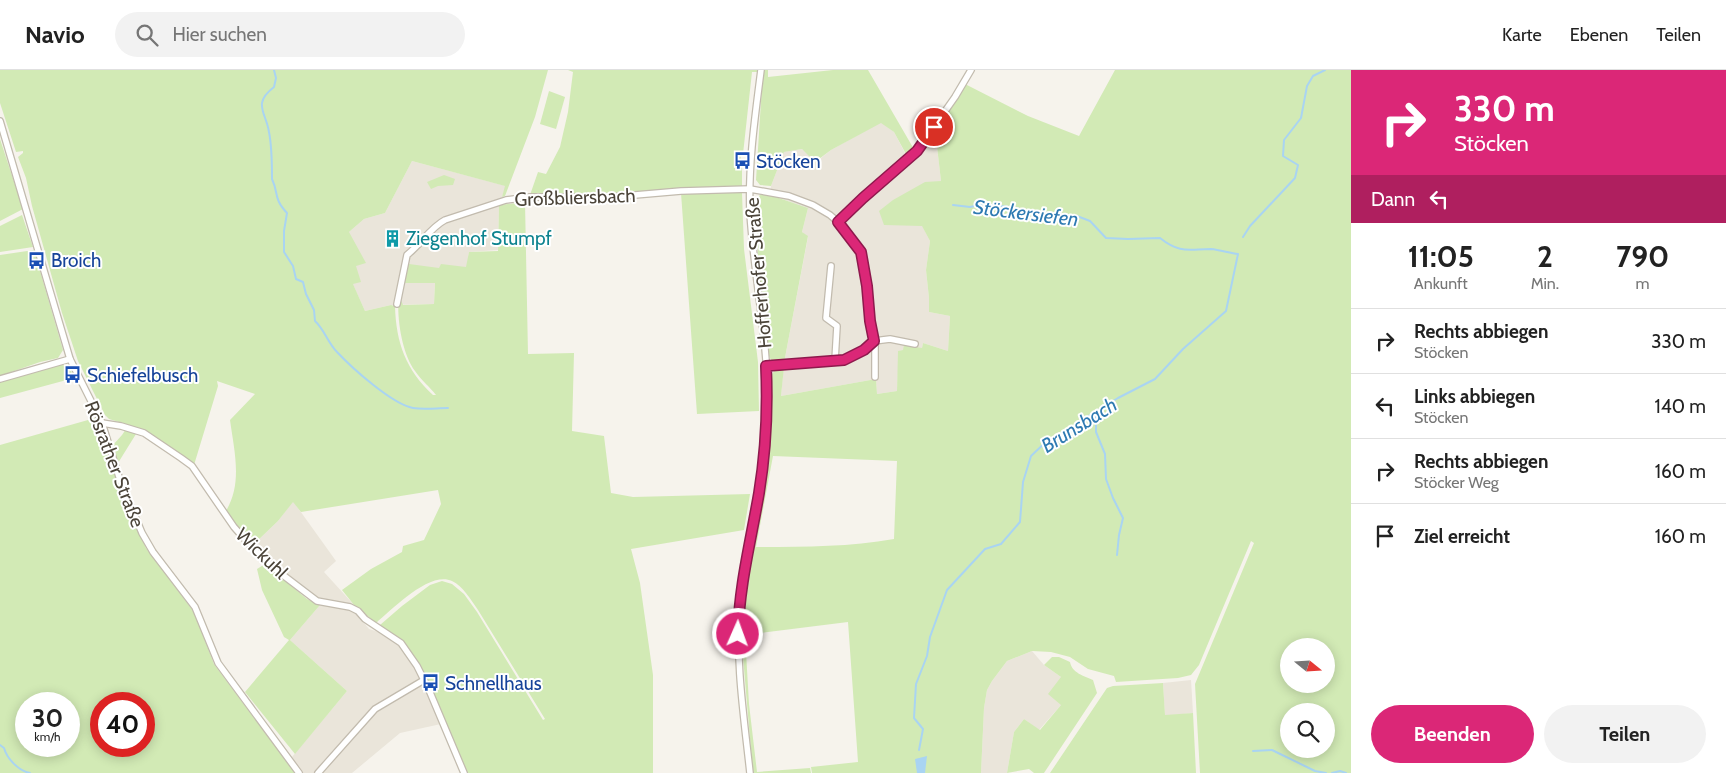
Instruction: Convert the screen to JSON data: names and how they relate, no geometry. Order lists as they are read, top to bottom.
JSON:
{
  "streets": {
    "street": [
      "Großbliersbach",
      "Hofferhofer Straße",
      "Rösrather Straße",
      "Wickuhl"
    ]
  },
  "crossings": [
    ["Großbliersbach", "Hofferhofer Straße"],
    ["Rösrather Straße", "Wickuhl"]
  ],
  "water": ["Stöckersiefen", "Brunsbach"],
  "places": {
    "bus stop": [
      "Stöcken",
      "Broich",
      "Schiefelbusch",
      "Schnellhaus"
    ],
    "building": ["Ziegenhof Stumpf"]
  },
  "north": "right",
  "page": {
    "header": "Navio",
    "search": "Hier suchen",
    "nav": ["Karte", "Ebenen", "Teilen"],
    "turn": ["330 m", "Stöcken"],
    "then": "Dann",
    "eta": [
      "11:05",
      "Ankunft",
      "2",
      "Min.",
      "790",
      "m"
    ],
    "list": [
      {
        "name": "Rechts abbiegen",
        "note": "Stöcken",
        "value": "330 m"
      },
      {
        "name": "Links abbiegen",
        "note": "Stöcken",
        "value": "140 m"
      },
      {
        "name": "Rechts abbiegen",
        "note": "Stöcker Weg",
        "value": "160 m"
      },
      {
        "name": "Ziel erreicht",
        "value": "160 m"
      }
    ],
    "speed": "30 km/h",
    "limit": "40",
    "buttons": ["Beenden", "Teilen"]
  }
}
